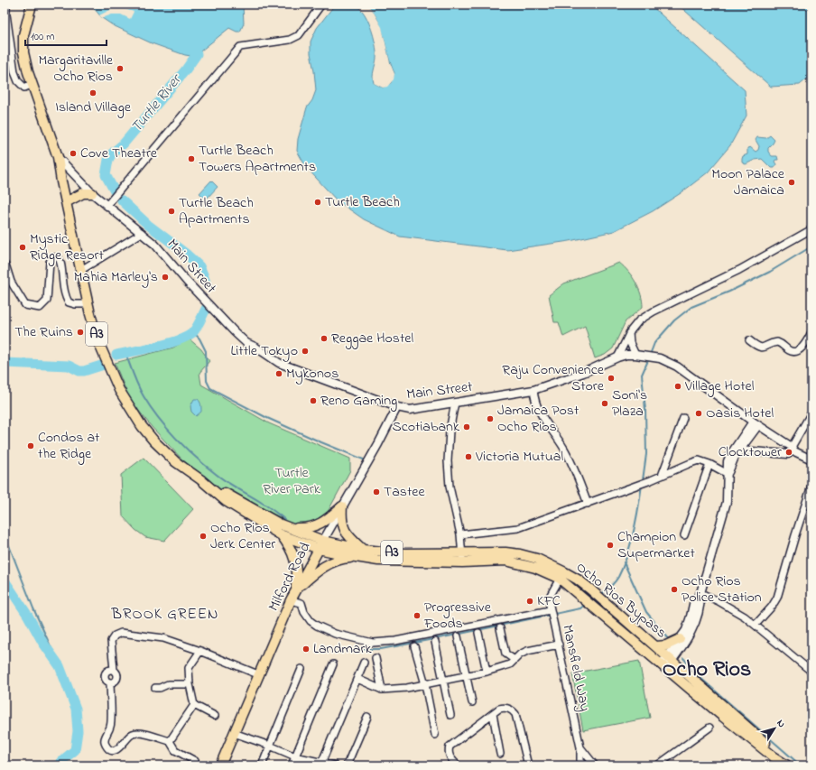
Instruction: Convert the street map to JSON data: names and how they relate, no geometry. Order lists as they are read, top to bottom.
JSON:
{
  "streets": {
    "main road": ["A3", "Milford Road", "Ocho Rios Bypass"],
    "street": ["Main Street", "Mansfield Way"]
  },
  "crossings": [
    ["Main Street", "A3"],
    ["Main Street", "Milford Road"],
    ["A3", "Ocho Rios Bypass"],
    ["Milford Road", "Ocho Rios Bypass"],
    ["Ocho Rios Bypass", "Mansfield Way"]
  ],
  "districts": ["BROOK GREEN", "Ocho Rios"],
  "water": ["Turtle River"],
  "parks": ["Turtle River Park"],
  "places": [
    "Margaritaville Ocho Rios",
    "Island Village",
    "Cove Theatre",
    "Turtle Beach Towers Apartments",
    "Moon Palace Jamaica",
    "Turtle Beach",
    "Turtle Beach Apartments",
    "Mystic Ridge Resort",
    "Mahia Marley's",
    "The Ruins",
    "Reggae Hostel",
    "Little Tokyo",
    "Mykonos",
    "Raju Convenience Store",
    "Village Hotel",
    "Reno Gaming",
    "Soni's Plaza",
    "Oasis Hotel",
    "Jamaica Post Ocho Rios",
    "Scotiabank",
    "Condos at the Ridge",
    "Clocktower",
    "Victoria Mutual",
    "Tastee",
    "Ocho Rios Jerk Center",
    "Champion Supermarket",
    "Ocho Rios Police Station",
    "KFC",
    "Progressive Foods",
    "Landmark"
  ],
  "scale_bar": "100 m",
  "north": "top right"
}
